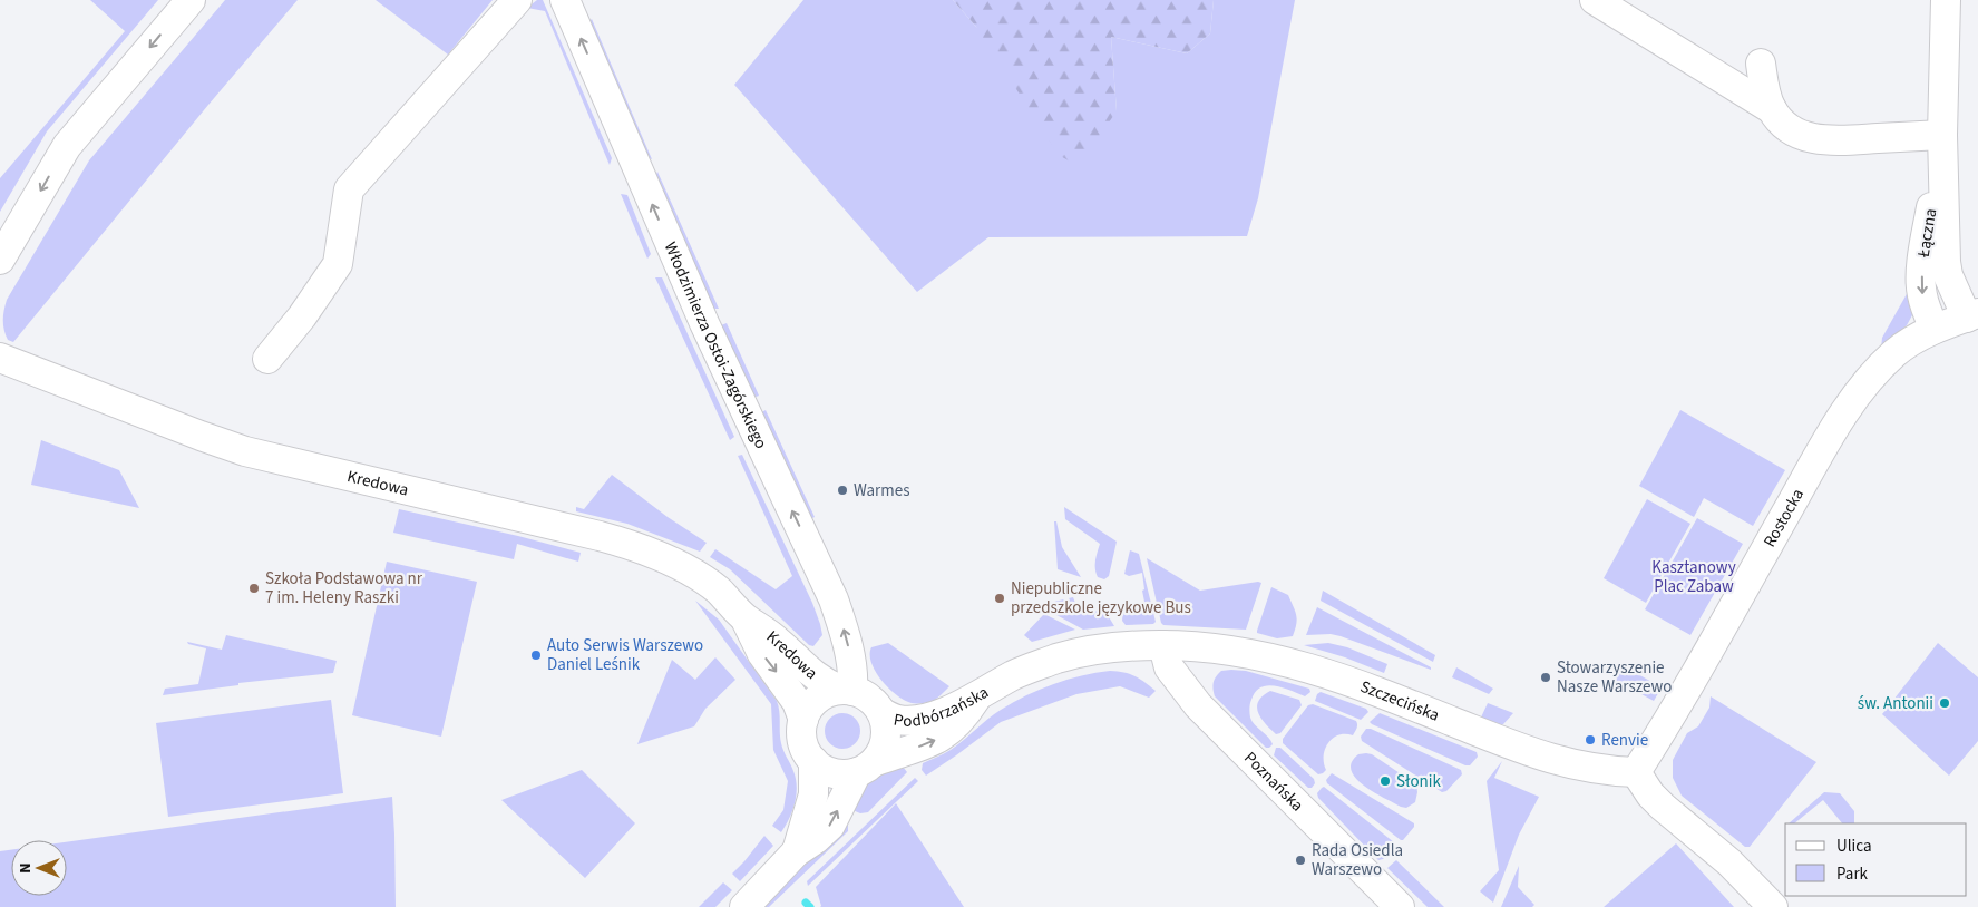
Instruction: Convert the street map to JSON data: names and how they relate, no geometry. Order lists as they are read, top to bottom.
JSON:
{
  "streets": {
    "street": [
      "Łączna",
      "Włodzimierza Ostoi-Zagórskiego",
      "Kredowa",
      "Rostocka",
      "Szczecińska",
      "Podbórzańska",
      "Poznańska"
    ]
  },
  "crossings": [
    ["Łączna", "Rostocka"],
    ["Włodzimierza Ostoi-Zagórskiego", "Kredowa"],
    ["Włodzimierza Ostoi-Zagórskiego", "Podbórzańska"],
    ["Kredowa", "Podbórzańska"],
    ["Rostocka", "Szczecińska"],
    ["Szczecińska", "Podbórzańska"],
    ["Szczecińska", "Poznańska"]
  ],
  "one_way": ["Włodzimierza Ostoi-Zagórskiego", "Podbórzańska"],
  "parks": ["Kasztanowy Plac Zabaw"],
  "places": [
    "Warmes",
    "Szkoła Podstawowa nr 7 im. Heleny Raszki",
    "Niepubliczne przedszkole językowe Bus",
    "Auto Serwis Warszewo Daniel Leśnik",
    "Stowarzyszenie Nasze Warszewo",
    "św. Antonii",
    "Renvie",
    "Słonik",
    "Rada Osiedla Warszewo"
  ],
  "legend": ["Ulica", "Park"],
  "north": "left"
}
